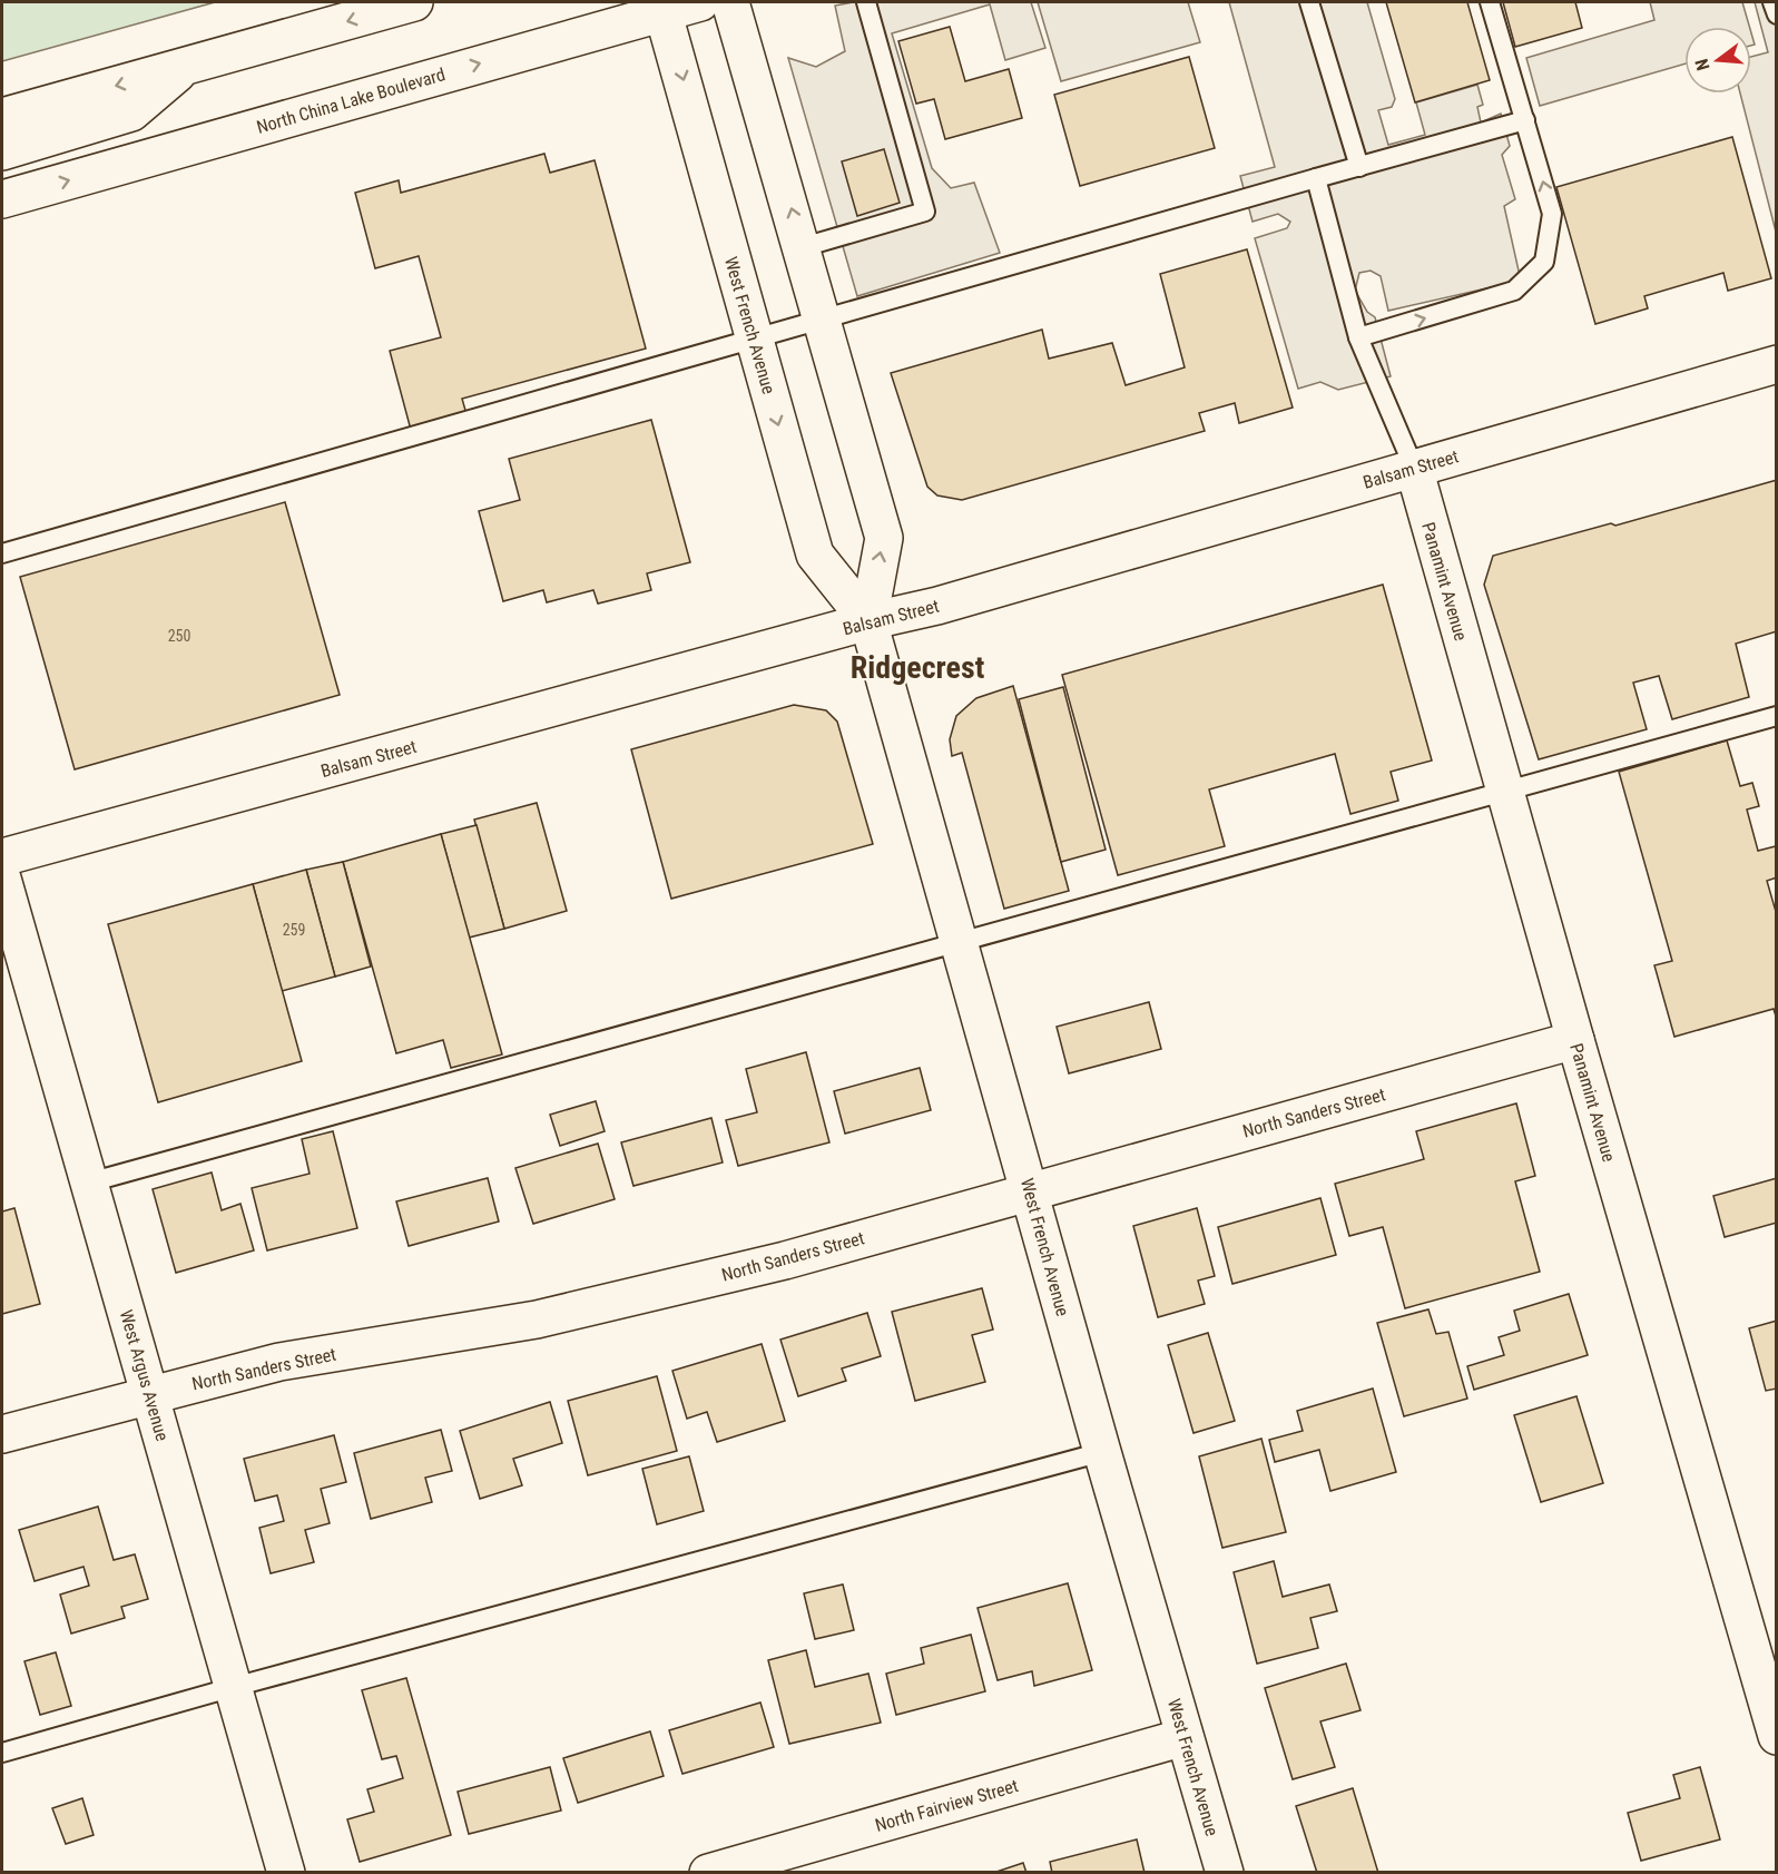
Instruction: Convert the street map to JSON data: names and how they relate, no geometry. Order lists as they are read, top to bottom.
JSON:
{
  "streets": {
    "street": [
      "North China Lake Boulevard",
      "West French Avenue",
      "Balsam Street",
      "Panamint Avenue",
      "North Sanders Street",
      "West Argus Avenue",
      "North Fairview Street"
    ]
  },
  "crossings": [
    ["North China Lake Boulevard", "West French Avenue"],
    ["West French Avenue", "Balsam Street"],
    ["West French Avenue", "North Sanders Street"],
    ["West French Avenue", "North Fairview Street"],
    ["Balsam Street", "Panamint Avenue"],
    ["Panamint Avenue", "North Sanders Street"],
    ["North Sanders Street", "West Argus Avenue"]
  ],
  "districts": ["Ridgecrest"],
  "house_numbers": ["250", "259"],
  "north": "left"
}
